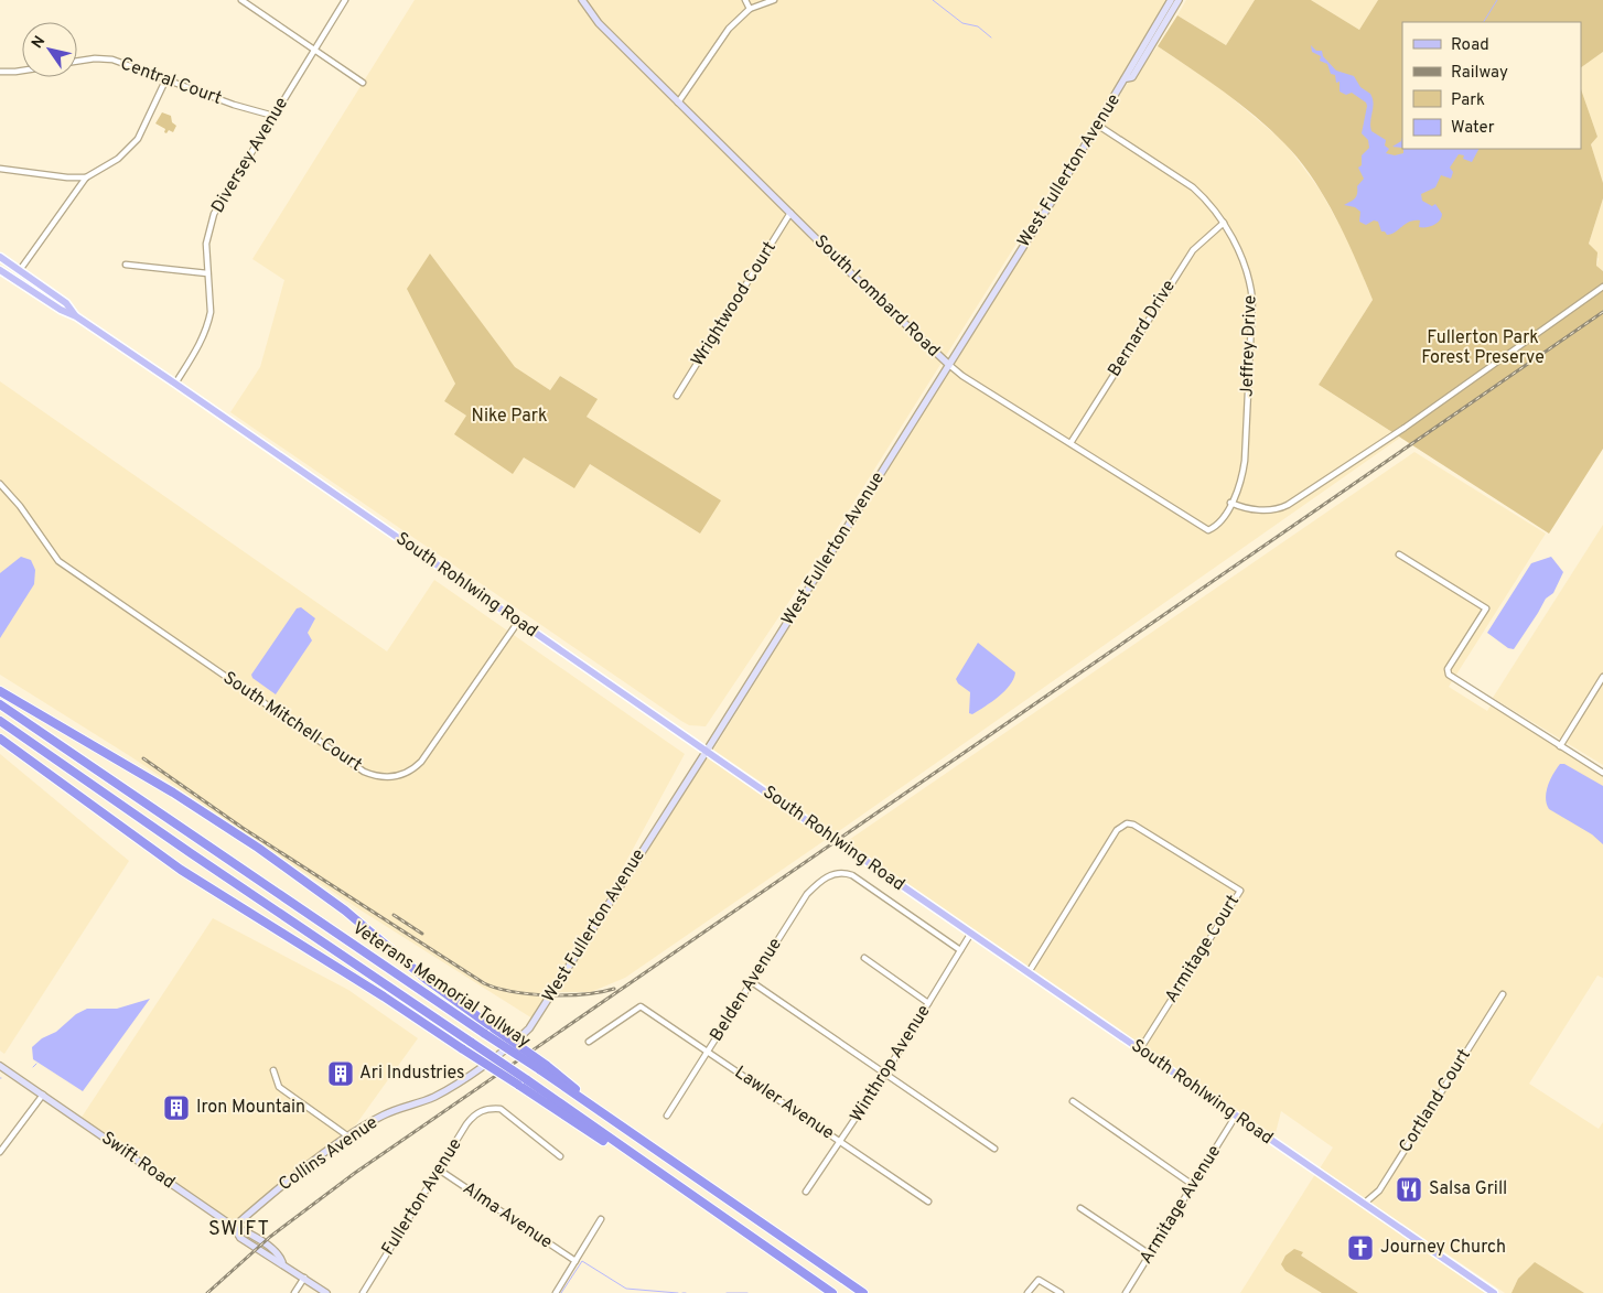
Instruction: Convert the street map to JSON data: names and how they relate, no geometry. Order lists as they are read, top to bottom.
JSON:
{
  "streets": {
    "highway": ["Veterans Memorial Tollway"],
    "main road": ["South Rohlwing Road"],
    "street": [
      "Central Court",
      "Diversey Avenue",
      "West Fullerton Avenue",
      "South Lombard Road",
      "Wrightwood Court",
      "Bernard Drive",
      "Jeffrey Drive",
      "South Mitchell Court",
      "Armitage Court",
      "Belden Avenue",
      "Winthrop Avenue",
      "Cortland Court",
      "Lawler Avenue",
      "Collins Avenue",
      "Swift Road",
      "Fullerton Avenue",
      "Armitage Avenue",
      "Alma Avenue"
    ]
  },
  "crossings": [
    ["Central Court", "Diversey Avenue"],
    ["Diversey Avenue", "South Rohlwing Road"],
    ["West Fullerton Avenue", "South Lombard Road"],
    ["West Fullerton Avenue", "Jeffrey Drive"],
    ["West Fullerton Avenue", "South Rohlwing Road"],
    ["West Fullerton Avenue", "Collins Avenue"],
    ["South Lombard Road", "Wrightwood Court"],
    ["South Lombard Road", "Bernard Drive"],
    ["South Lombard Road", "Jeffrey Drive"],
    ["Bernard Drive", "Jeffrey Drive"],
    ["South Rohlwing Road", "South Mitchell Court"],
    ["South Rohlwing Road", "Armitage Court"],
    ["South Rohlwing Road", "Winthrop Avenue"],
    ["South Rohlwing Road", "Cortland Court"],
    ["South Rohlwing Road", "Armitage Avenue"],
    ["Belden Avenue", "Winthrop Avenue"],
    ["Belden Avenue", "Lawler Avenue"],
    ["Winthrop Avenue", "Lawler Avenue"],
    ["Collins Avenue", "Swift Road"],
    ["Fullerton Avenue", "Alma Avenue"]
  ],
  "districts": ["SWIFT"],
  "parks": ["Fullerton Park Forest Preserve", "Nike Park"],
  "places": {
    "building": ["Ari Industries", "Iron Mountain"],
    "restaurant": ["Salsa Grill"],
    "church": ["Journey Church"]
  },
  "legend": [
    "Road",
    "Railway",
    "Park",
    "Water"
  ],
  "north": "top left"
}
